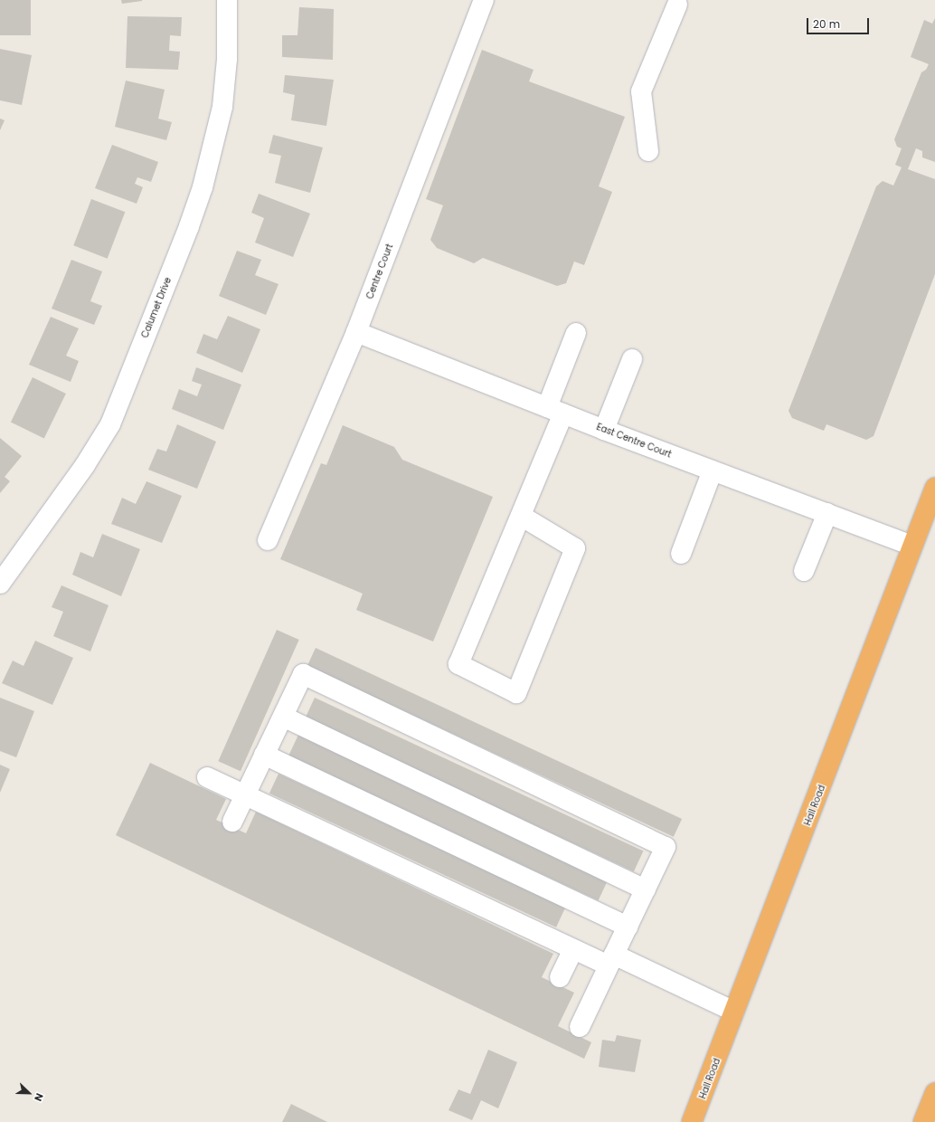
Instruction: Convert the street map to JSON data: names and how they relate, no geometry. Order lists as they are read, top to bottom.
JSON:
{
  "streets": {
    "highway": ["Hall Road"],
    "street": ["Centre Court", "Calumet Drive", "East Centre Court"]
  },
  "crossings": [
    ["Centre Court", "East Centre Court"],
    ["East Centre Court", "Hall Road"]
  ],
  "scale_bar": "20 m",
  "north": "bottom right"
}
